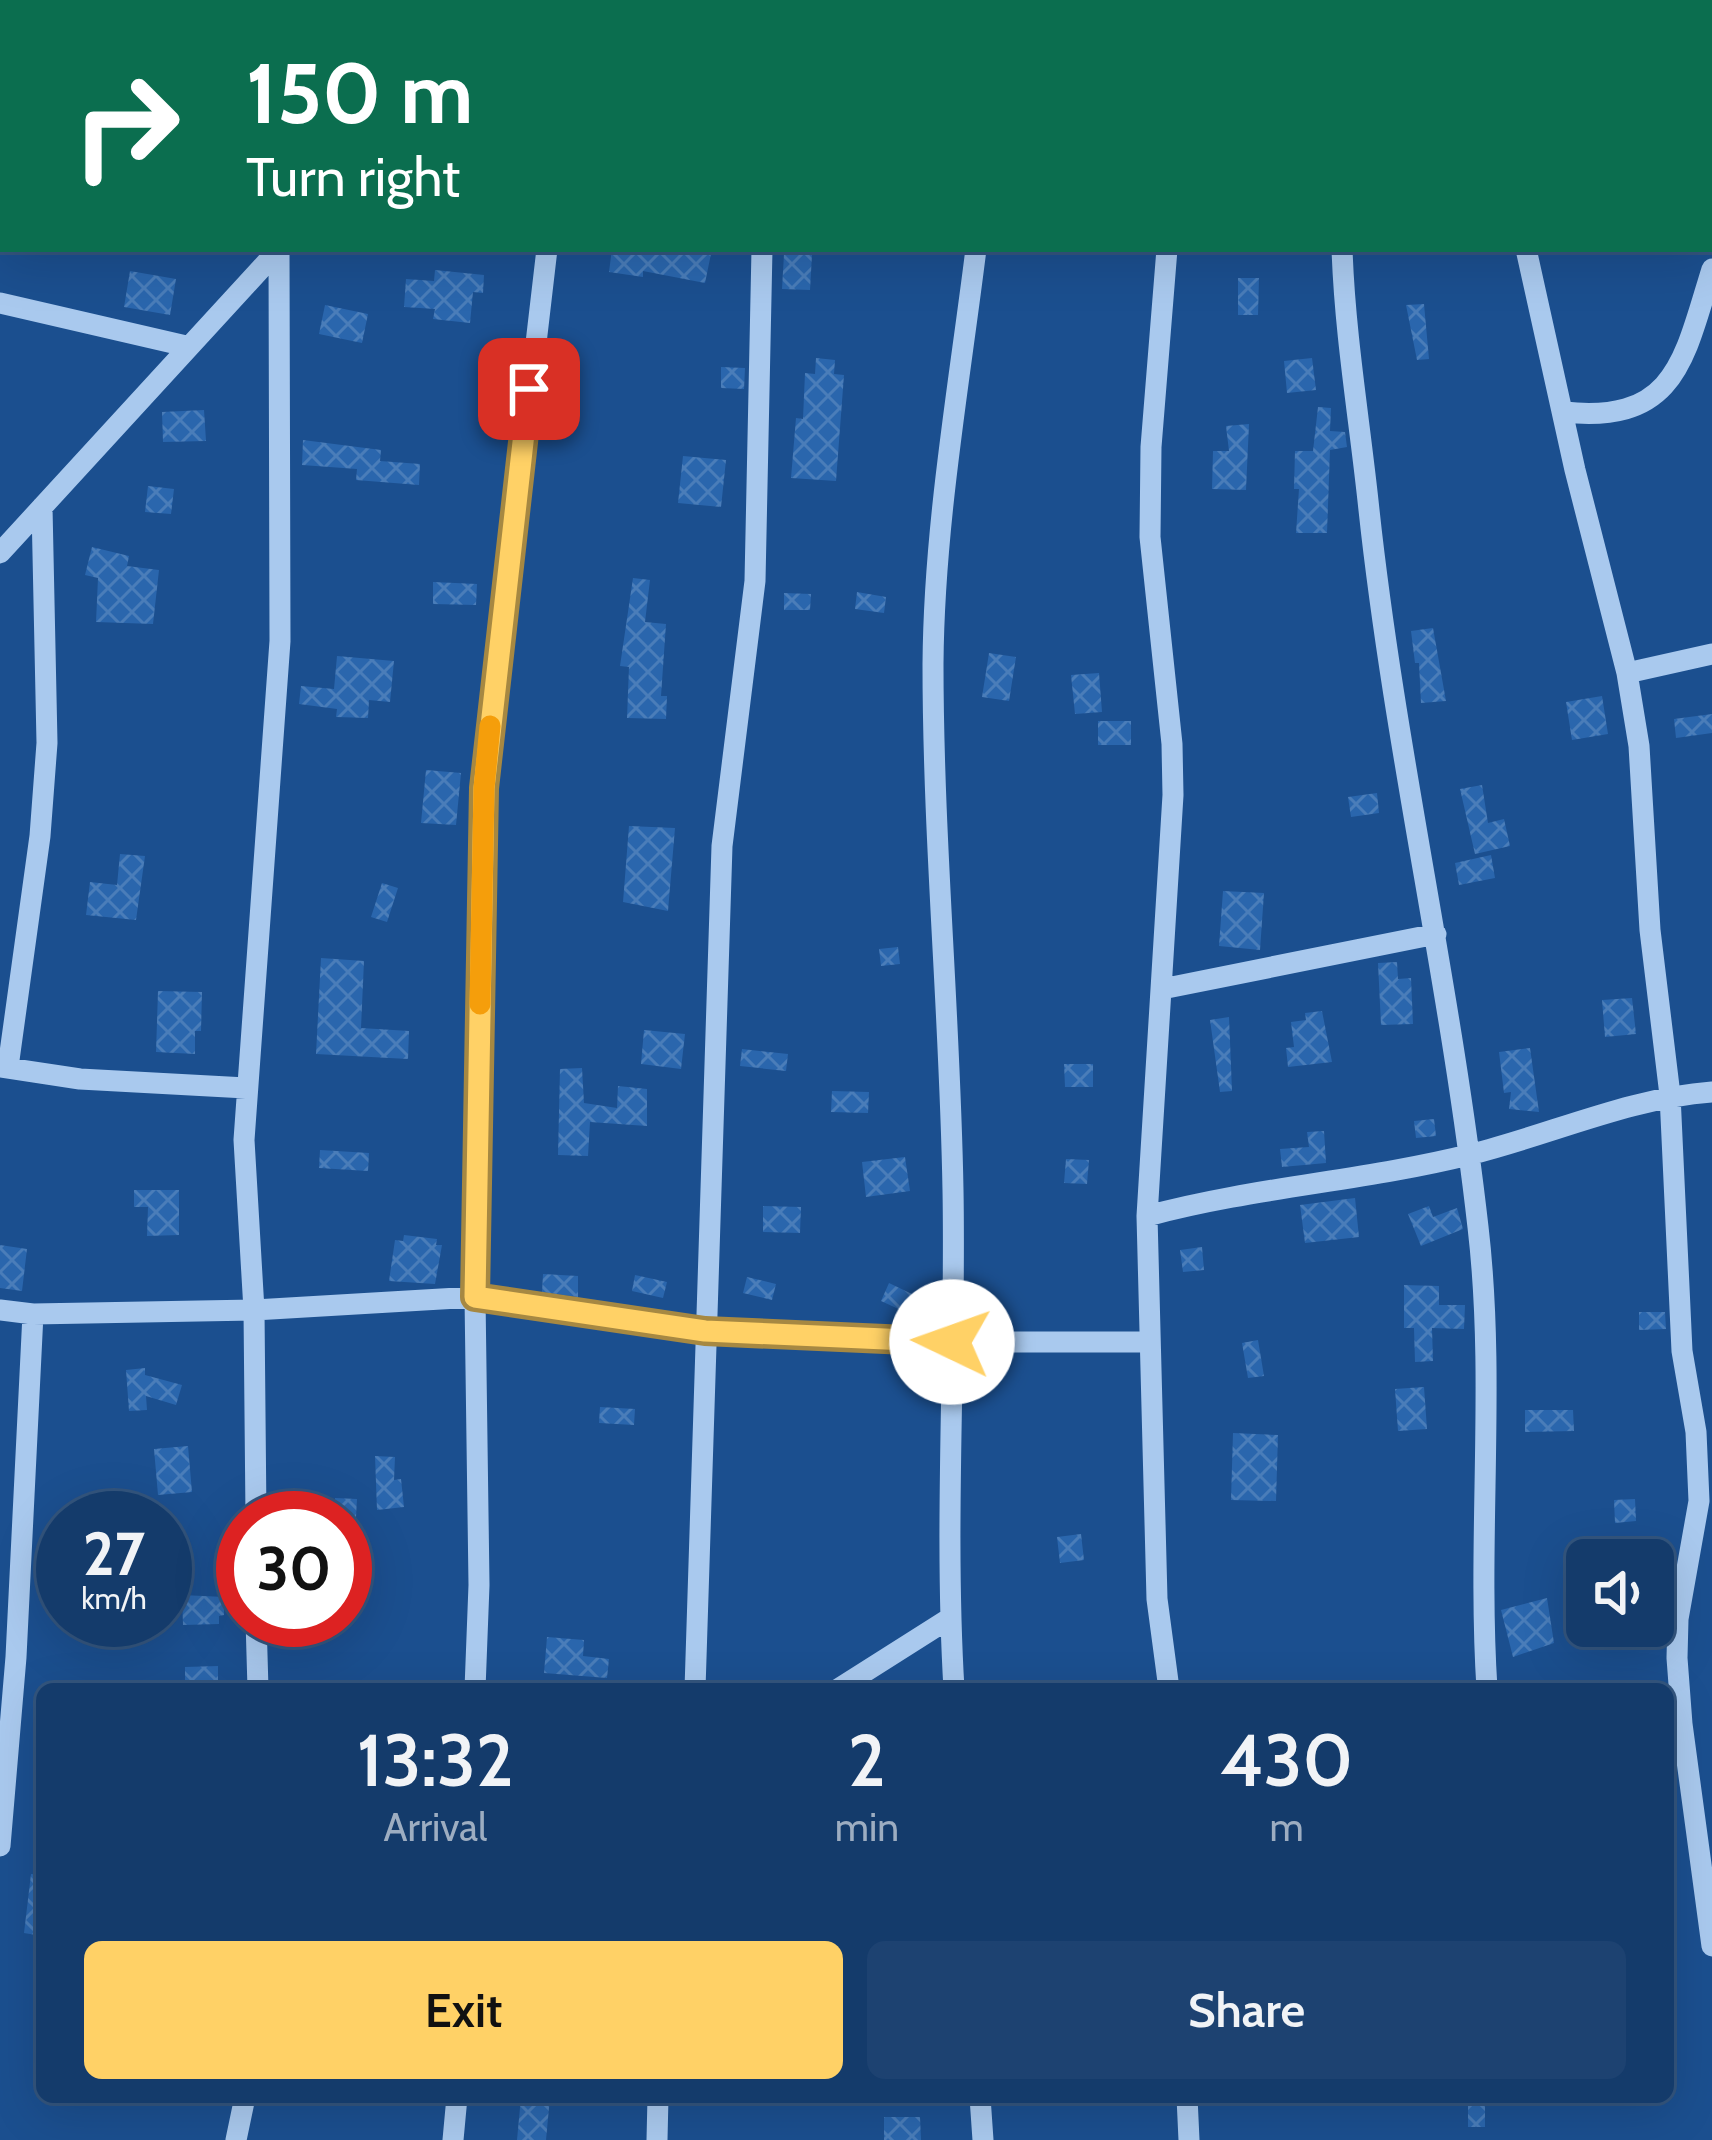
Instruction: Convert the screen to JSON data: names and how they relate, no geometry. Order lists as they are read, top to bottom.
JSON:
{
  "page": {
    "turn": ["150 m", "Turn right"],
    "speed": "27 km/h",
    "limit": "30",
    "eta": [
      "13:32",
      "Arrival",
      "2",
      "min",
      "430",
      "m"
    ],
    "buttons": ["Exit", "Share"]
  }
}
